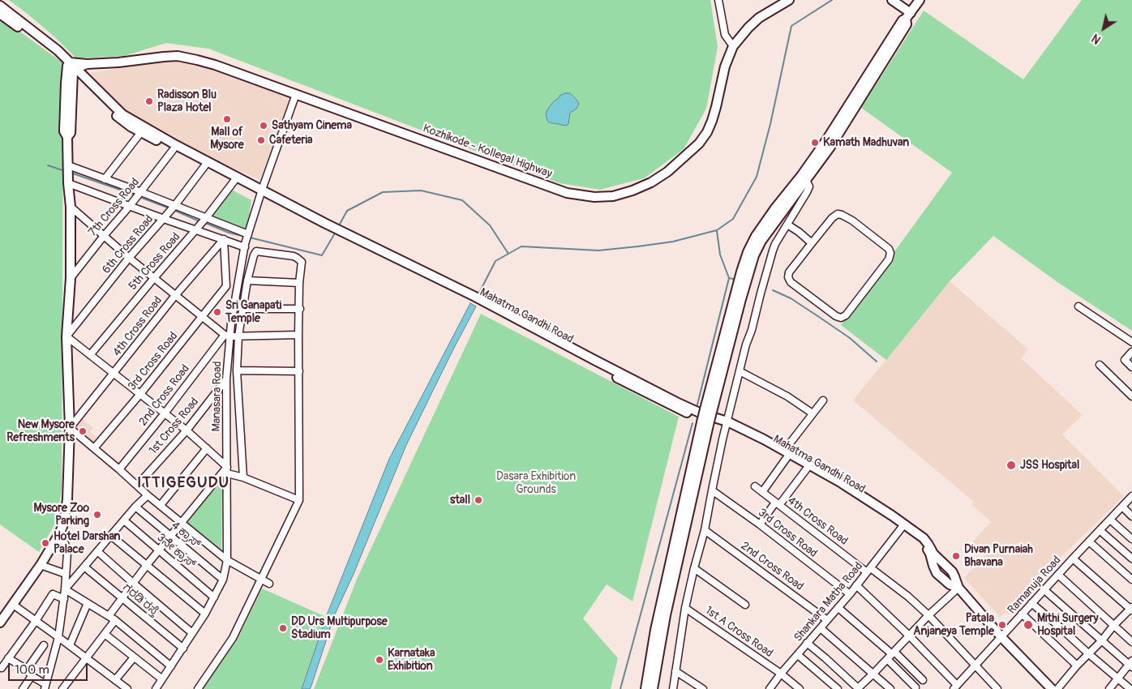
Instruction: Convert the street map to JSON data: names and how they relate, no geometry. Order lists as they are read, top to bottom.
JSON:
{
  "streets": {
    "main road": ["Kozhikode - Kollegal Highway", "Mahatma Gandhi Road"],
    "street": [
      "7th Cross Road",
      "6th Cross Road",
      "5th Cross Road",
      "4th Cross Road",
      "3rd Cross Road",
      "2nd Cross Road",
      "Manasara Road",
      "1st Cross Road",
      "4 ಕ್ರಾಸ್",
      "3ನೆೇ ಕ್ರಾಸ್",
      "Ramanuja Road",
      "ಗರಡಿ ರಸ್ತೆ",
      "Shankara Matha Road",
      "1st A Cross Road"
    ]
  },
  "crossings": [
    ["Kozhikode - Kollegal Highway", "Mahatma Gandhi Road"],
    ["Kozhikode - Kollegal Highway", "Manasara Road"],
    ["7th Cross Road", "Mahatma Gandhi Road"],
    ["6th Cross Road", "Mahatma Gandhi Road"],
    ["5th Cross Road", "Mahatma Gandhi Road"],
    ["Mahatma Gandhi Road", "Manasara Road"],
    ["Mahatma Gandhi Road", "Ramanuja Road"],
    ["Mahatma Gandhi Road", "Shankara Matha Road"],
    ["4th Cross Road", "3rd Cross Road"],
    ["4th Cross Road", "Ramanuja Road"],
    ["4th Cross Road", "Shankara Matha Road"],
    ["3rd Cross Road", "Shankara Matha Road"],
    ["2nd Cross Road", "Manasara Road"],
    ["2nd Cross Road", "Shankara Matha Road"],
    ["Manasara Road", "1st Cross Road"],
    ["Manasara Road", "4 ಕ್ರಾಸ್"],
    ["Manasara Road", "3ನೆೇ ಕ್ರಾಸ್"],
    ["Manasara Road", "ಗರಡಿ ರಸ್ತೆ"],
    ["Shankara Matha Road", "1st A Cross Road"]
  ],
  "districts": ["ITTIGEGUDU"],
  "parks": ["Dasara Exhibition Grounds"],
  "places": [
    "Radisson Blu Plaza Hotel",
    "Mall of Mysore",
    "Sathyam Cinema",
    "Cafeteria",
    "Kamath Madhuvan",
    "Sri Ganapati Temple",
    "New Mysore Refreshments",
    "JSS Hospital",
    "stall",
    "Mysore Zoo Parking",
    "Hotel Darshan Palace",
    "Divan Purnaiah Bhavana",
    "Patala Anjaneya Temple",
    "Mithi Surgery Hospital",
    "DD Urs Multipurpose Stadium",
    "Karnataka Exhibition"
  ],
  "scale_bar": "100 m",
  "north": "bottom left"
}
